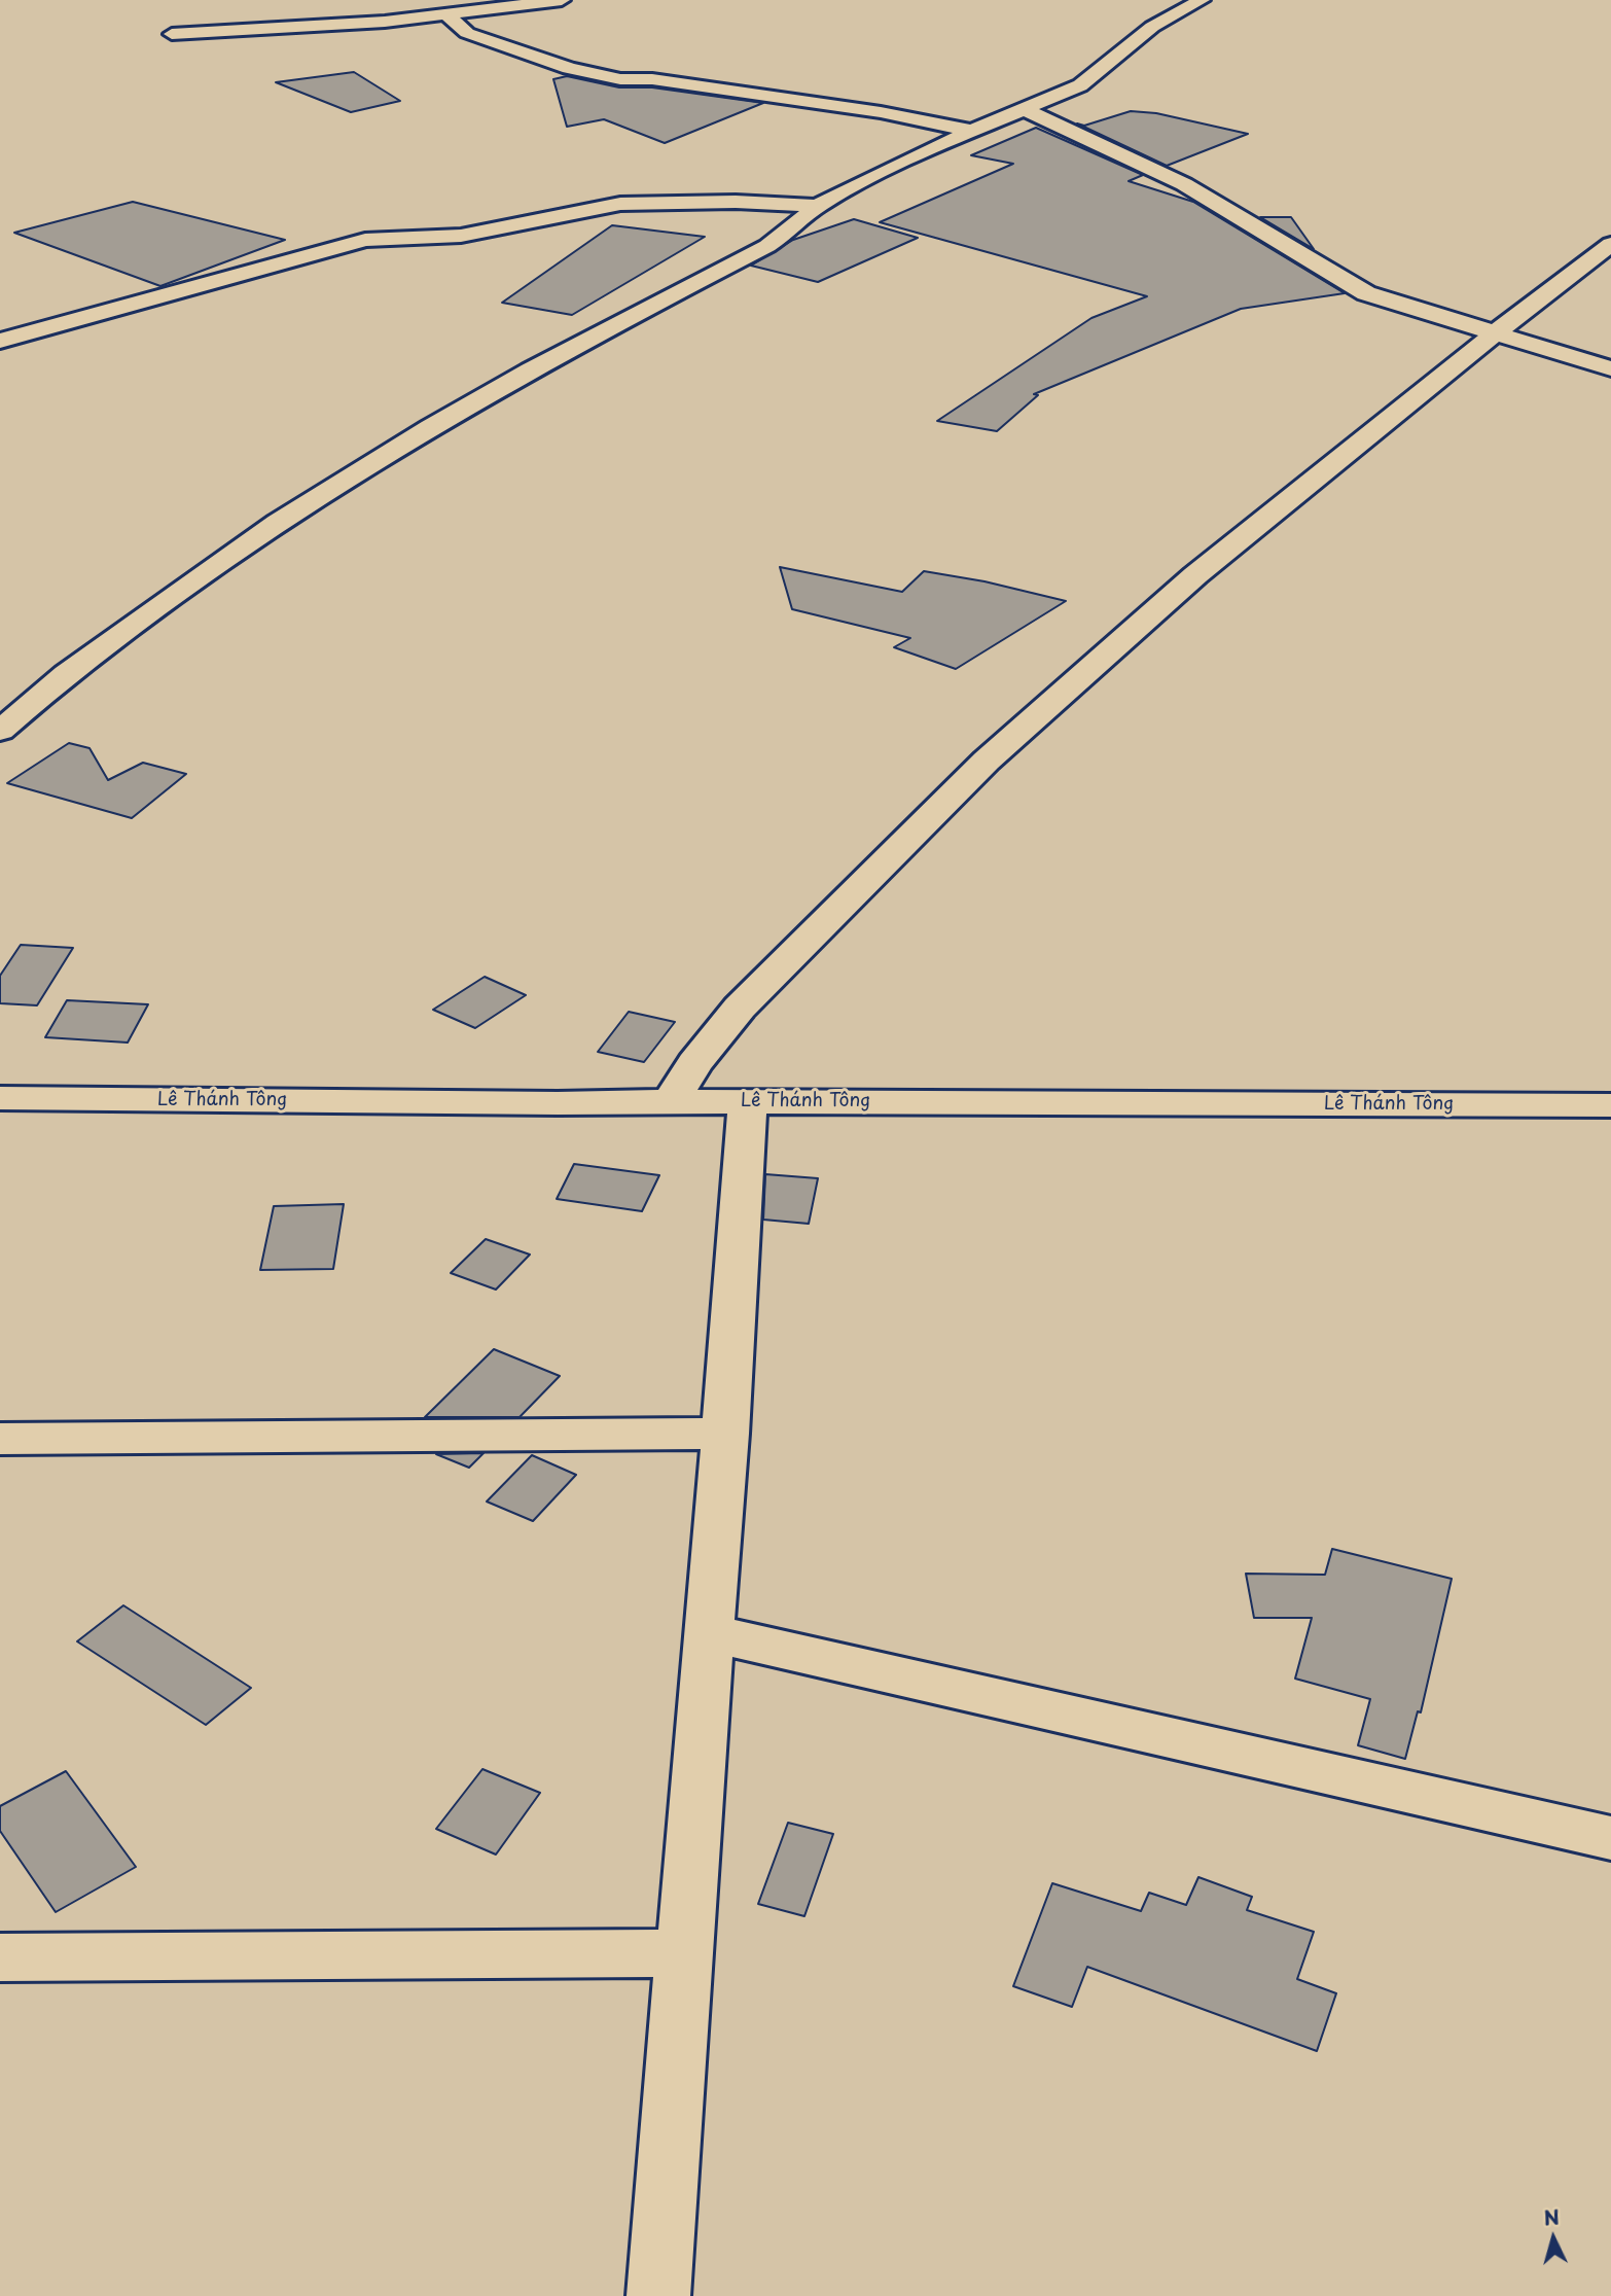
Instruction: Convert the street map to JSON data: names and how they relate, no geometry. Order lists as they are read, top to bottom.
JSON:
{
  "streets": {
    "street": ["Lê Thánh Tông"]
  },
  "north": "top"
}
